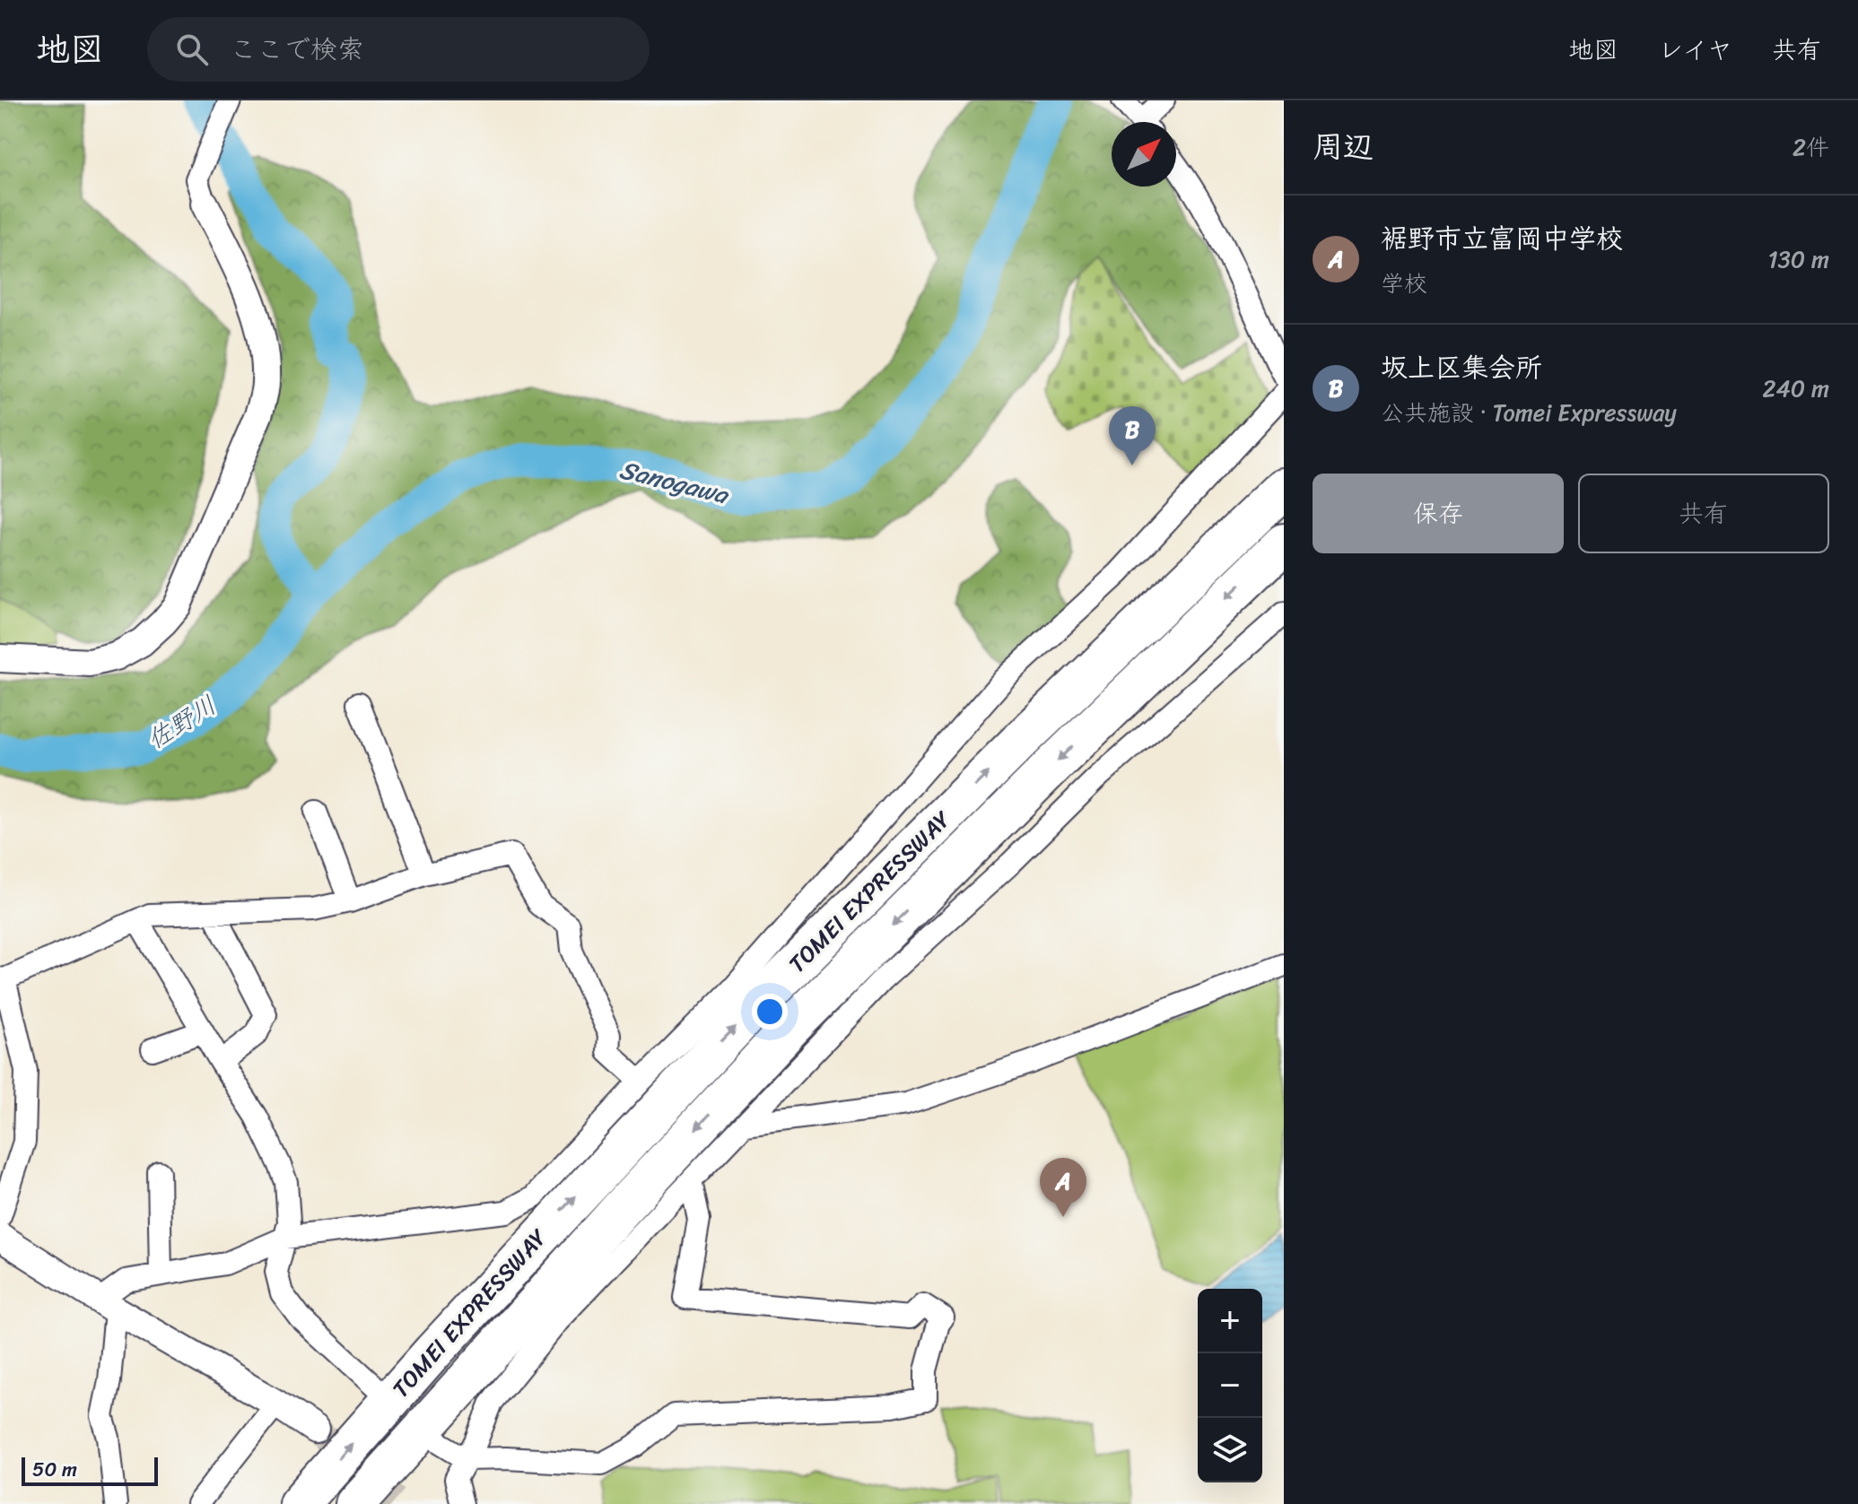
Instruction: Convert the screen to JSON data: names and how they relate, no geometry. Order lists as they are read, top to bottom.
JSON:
{
  "streets": {
    "highway": ["TOMEI EXPRESSWAY"]
  },
  "water": ["Sanogawa", "佐野川"],
  "scale_bar": "50 m",
  "north": "top right",
  "page": {
    "header": "地図",
    "search": "ここで検索",
    "nav": ["地図", "レイヤ", "共有"],
    "heading": ["周辺", "2件"],
    "list": [
      {
        "mark": "A",
        "name": "裾野市立富岡中学校",
        "note": "学校",
        "value": "130 m"
      },
      {
        "mark": "B",
        "name": "坂上区集会所",
        "note": "公共施設 · Tomei Expressway",
        "value": "240 m"
      }
    ],
    "pins": ["B", "A"],
    "buttons": ["保存", "共有"],
    "map_buttons": ["+", "−"],
    "scale": "50 m"
  }
}
